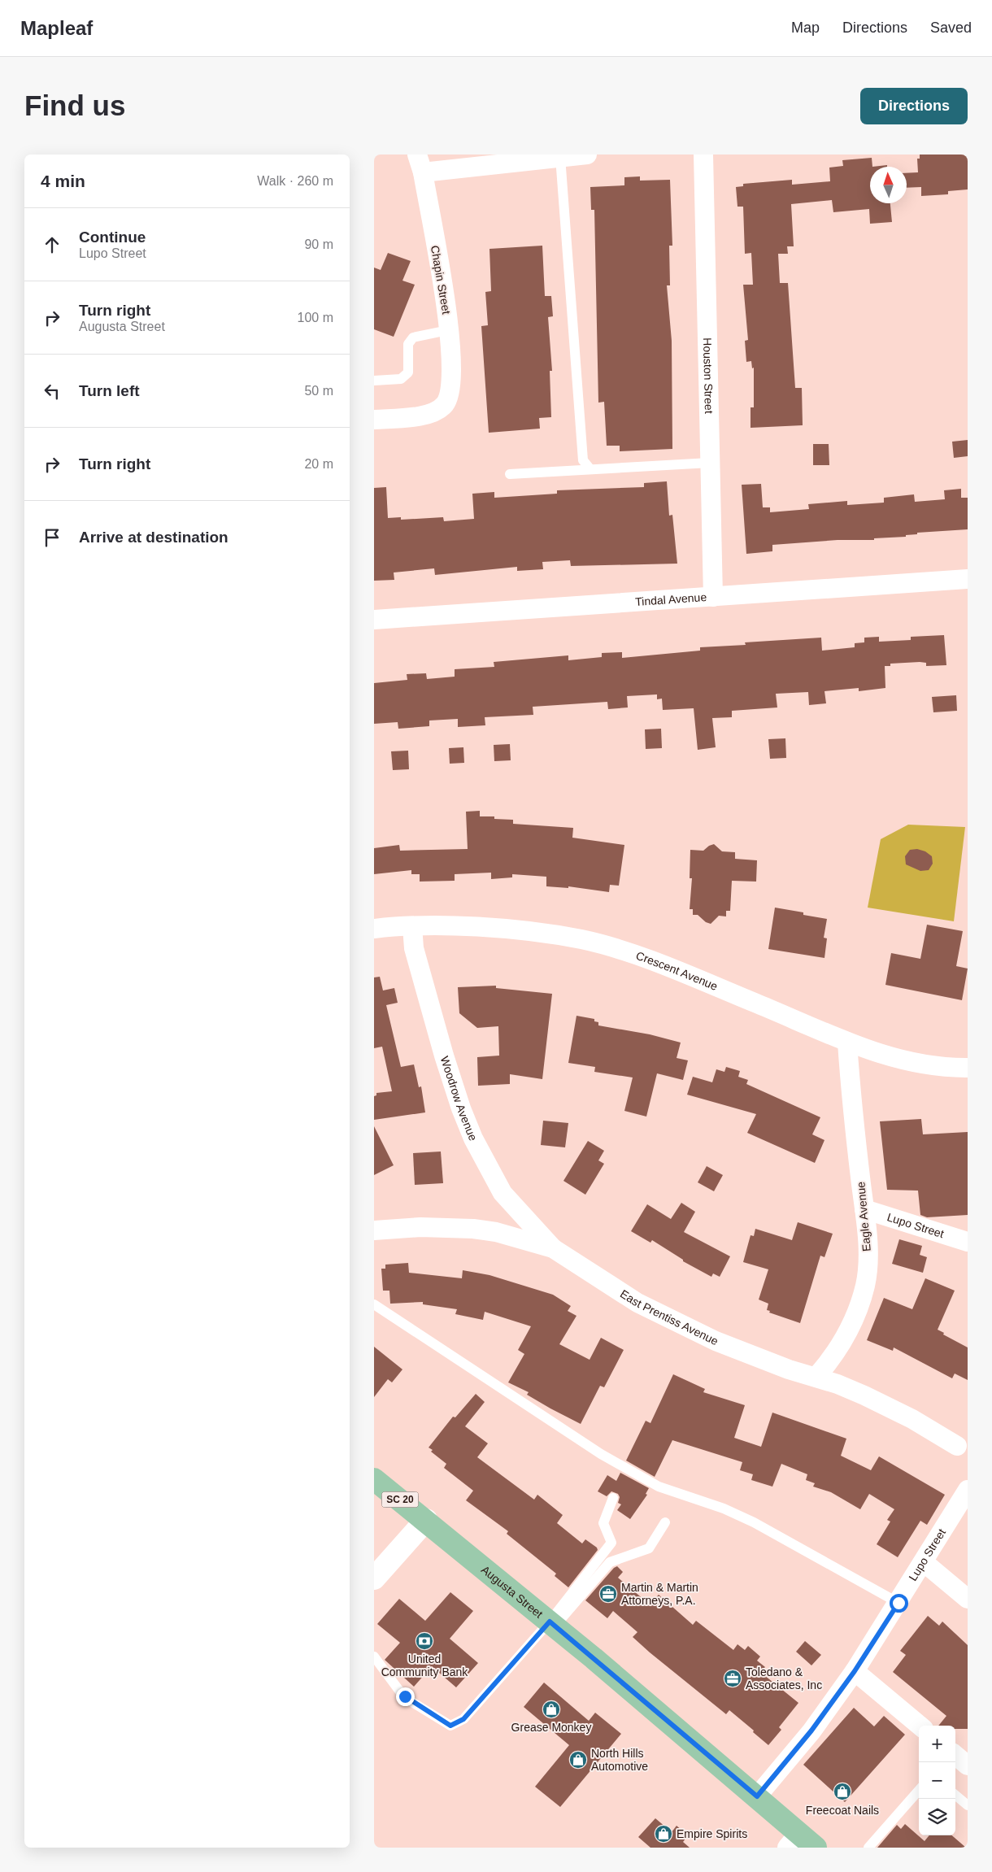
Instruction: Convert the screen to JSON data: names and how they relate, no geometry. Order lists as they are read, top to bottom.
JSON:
{
  "streets": {
    "main road": ["SC 20", "Augusta Street"],
    "street": [
      "Chapin Street",
      "Houston Street",
      "Tindal Avenue",
      "Crescent Avenue",
      "Woodrow Avenue",
      "Eagle Avenue",
      "Lupo Street",
      "East Prentiss Avenue"
    ]
  },
  "crossings": [
    ["Houston Street", "Tindal Avenue"],
    ["Crescent Avenue", "Woodrow Avenue"],
    ["Crescent Avenue", "Eagle Avenue"],
    ["Woodrow Avenue", "East Prentiss Avenue"],
    ["Eagle Avenue", "Lupo Street"],
    ["Eagle Avenue", "East Prentiss Avenue"],
    ["Lupo Street", "Augusta Street"],
    ["SC 20", "Augusta Street"]
  ],
  "places": {
    "office": ["Martin & Martin Attorneys, P.A.", "Toledano & Associates, Inc"],
    "bank": ["United Community Bank"],
    "shop": [
      "Grease Monkey",
      "North Hills Automotive",
      "Freecoat Nails",
      "Empire Spirits"
    ]
  },
  "north": "top",
  "page": {
    "header": "Mapleaf",
    "nav": ["Map", "Directions", "Saved"],
    "buttons": "Directions",
    "title": "Find us",
    "heading": ["4 min", "Walk · 260 m"],
    "list": [
      ["Continue", "Lupo Street", "90 m"],
      ["Turn right", "Augusta Street", "100 m"],
      ["Turn left", "50 m"],
      ["Turn right", "20 m"],
      "Arrive at destination"
    ],
    "map_buttons": ["+", "−"]
  }
}
